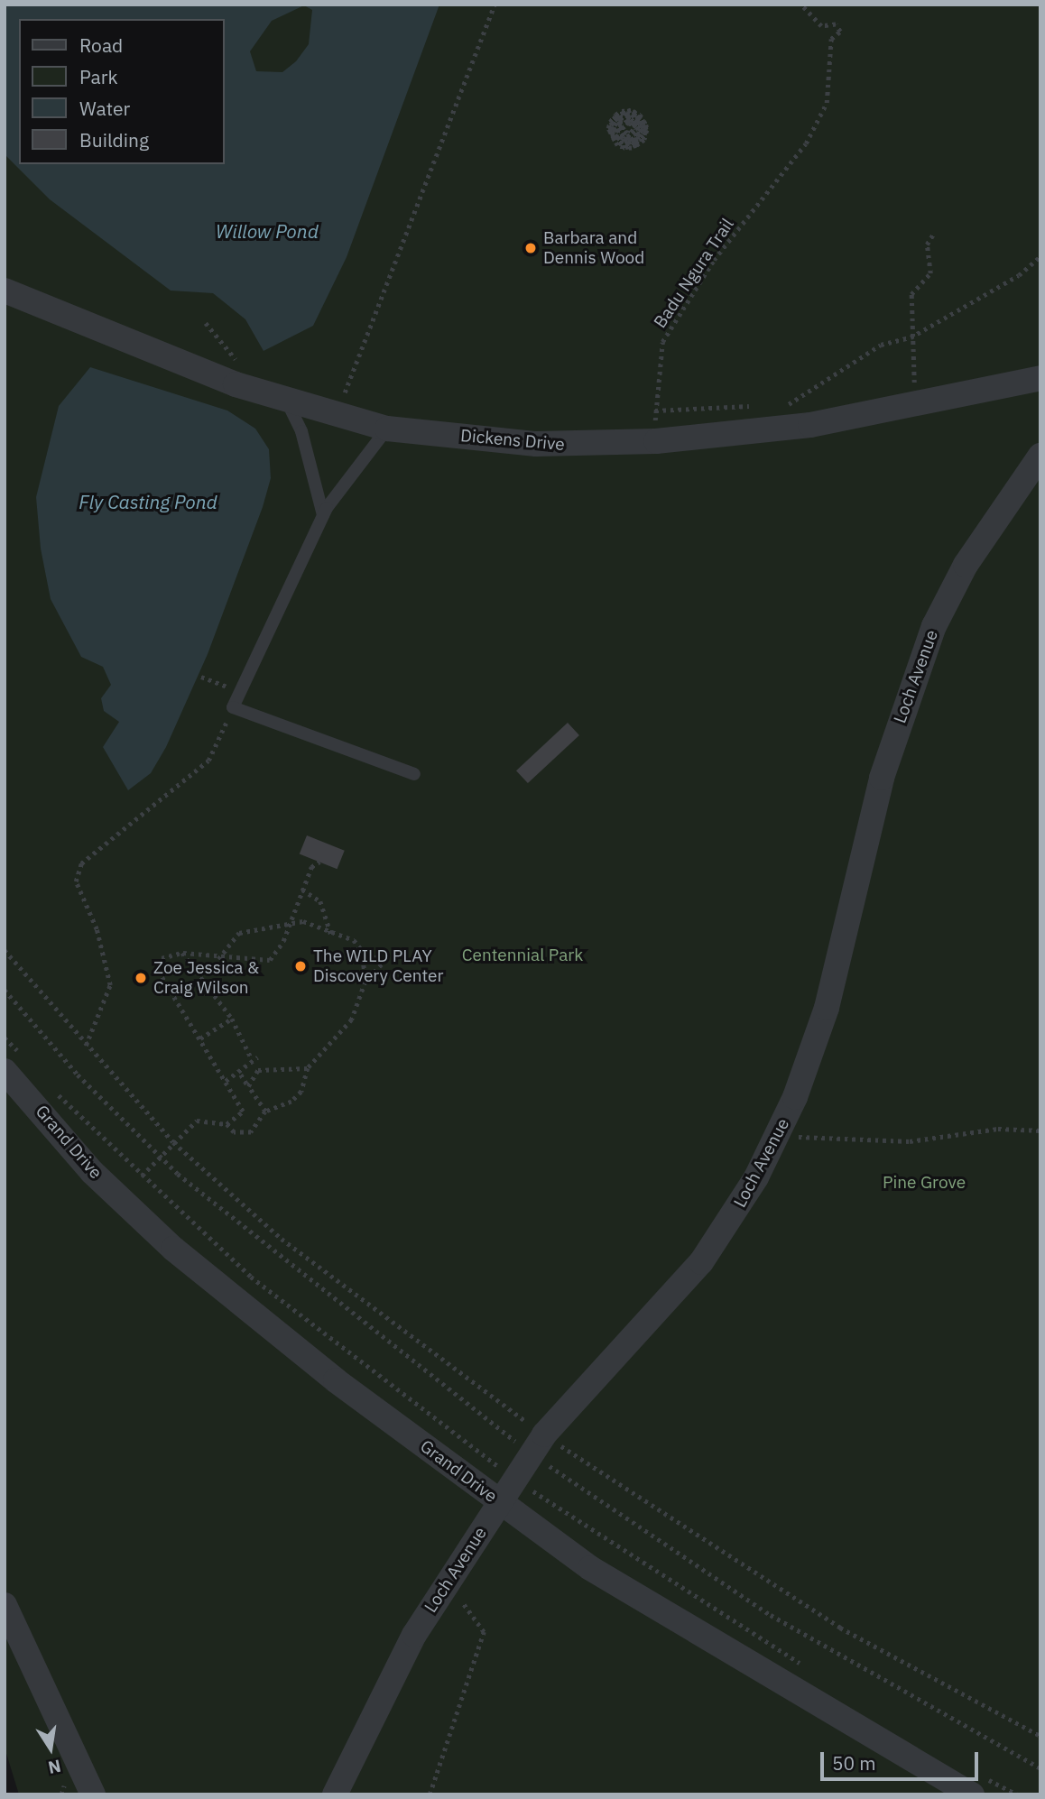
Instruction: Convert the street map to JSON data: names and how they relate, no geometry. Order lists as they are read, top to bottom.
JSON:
{
  "streets": {
    "street": ["Dickens Drive", "Loch Avenue", "Grand Drive"],
    "path": ["Badu Ngura Trail"]
  },
  "crossings": [
    ["Loch Avenue", "Grand Drive"]
  ],
  "water": ["Willow Pond", "Fly Casting Pond"],
  "parks": ["Centennial Park", "Pine Grove"],
  "places": ["Barbara and Dennis Wood", "The WILD PLAY Discovery Center", "Zoe Jessica & Craig Wilson"],
  "legend": [
    "Road",
    "Park",
    "Water",
    "Building"
  ],
  "scale_bar": "50 m",
  "north": "bottom"
}
